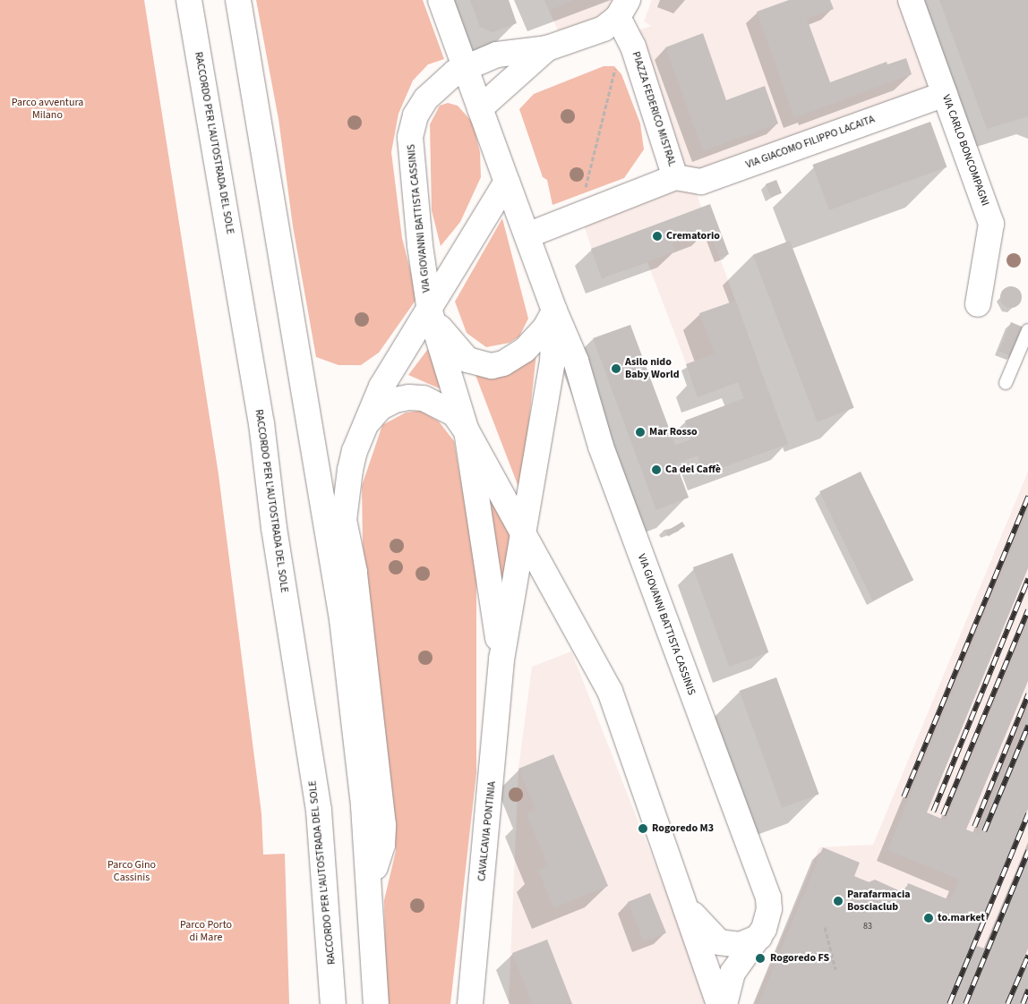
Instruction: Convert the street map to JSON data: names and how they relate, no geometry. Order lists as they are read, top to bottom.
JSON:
{
  "streets": {
    "main road": [
      "PIAZZA FEDERICO MISTRAL",
      "VIA GIACOMO FILIPPO LACAITA",
      "RACCORDO PER L'AUTOSTRADA DEL SOLE",
      "VIA CARLO BONCOMPAGNI",
      "VIA GIOVANNI BATTISTA CASSINIS",
      "CAVALCAVIA PONTINIA"
    ]
  },
  "crossings": [
    ["PIAZZA FEDERICO MISTRAL", "VIA GIACOMO FILIPPO LACAITA"],
    ["PIAZZA FEDERICO MISTRAL", "VIA GIOVANNI BATTISTA CASSINIS"],
    ["VIA GIACOMO FILIPPO LACAITA", "VIA CARLO BONCOMPAGNI"],
    ["VIA GIOVANNI BATTISTA CASSINIS", "CAVALCAVIA PONTINIA"]
  ],
  "parks": ["Parco avventura Milano", "Parco Gino Cassinis", "Parco Porto di Mare"],
  "places": [
    "Crematorio",
    "Asilo nido Baby World",
    "Mar Rosso",
    "Ca del Caffè",
    "Rogoredo M3",
    "Parafarmacia Bosciaclub",
    "to.market",
    "Rogoredo FS"
  ],
  "house_numbers": ["83"]
}
